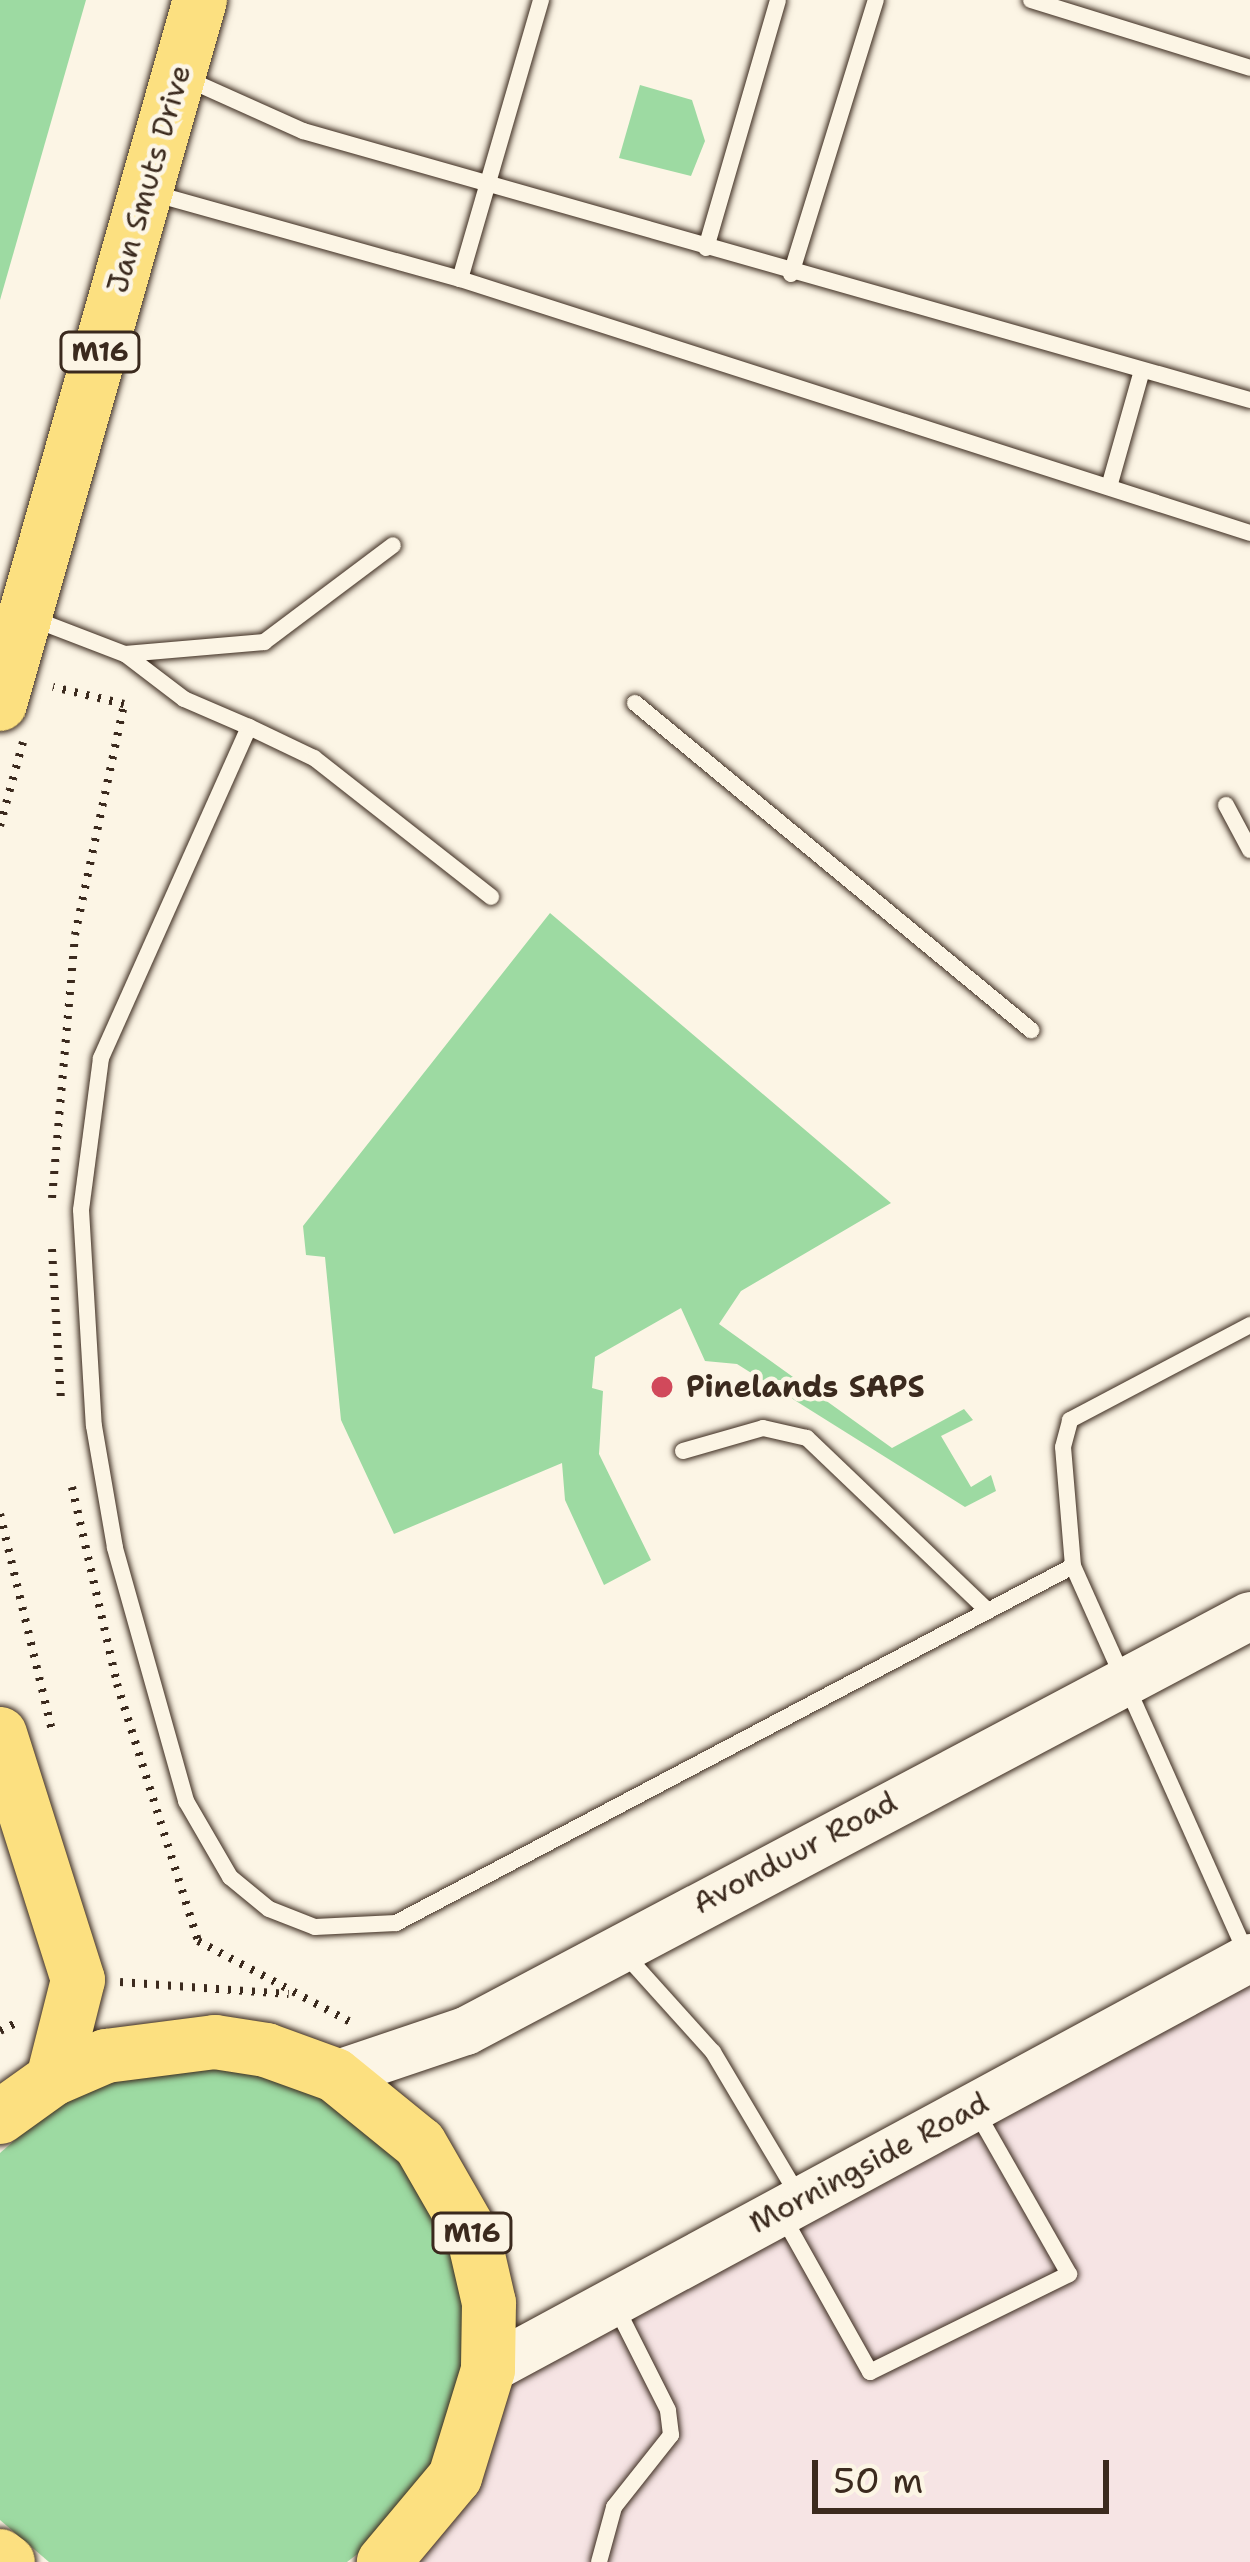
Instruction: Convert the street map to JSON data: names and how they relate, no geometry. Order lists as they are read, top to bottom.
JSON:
{
  "streets": {
    "main road": ["Jan Smuts Drive", "M16"],
    "street": ["Avonduur Road", "Morningside Road"]
  },
  "crossings": [
    ["M16", "Avonduur Road"],
    ["M16", "Morningside Road"]
  ],
  "places": ["Pinelands SAPS"],
  "scale_bar": "50 m"
}
